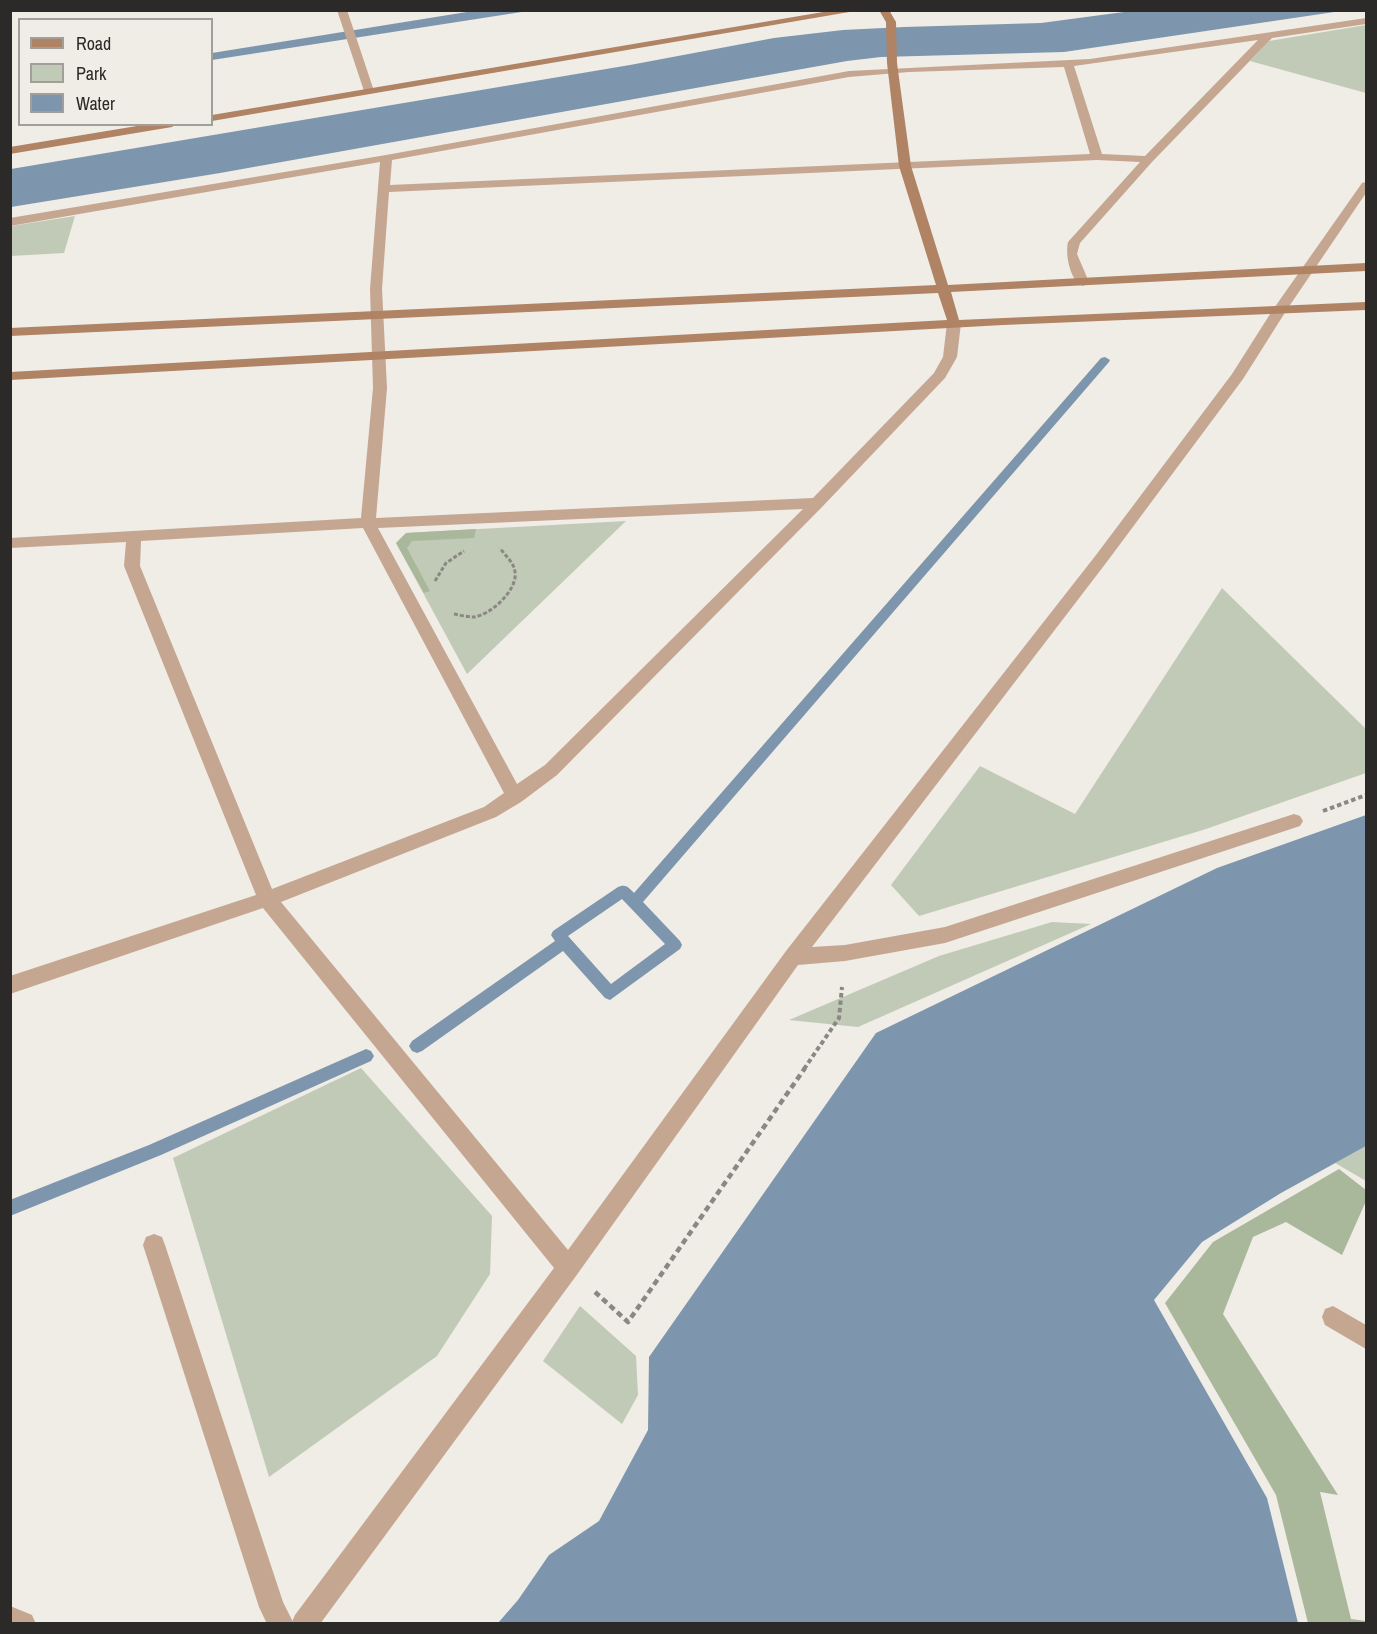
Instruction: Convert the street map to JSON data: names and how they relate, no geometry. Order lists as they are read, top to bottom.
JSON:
{
  "legend": ["Road", "Park", "Water"]
}
